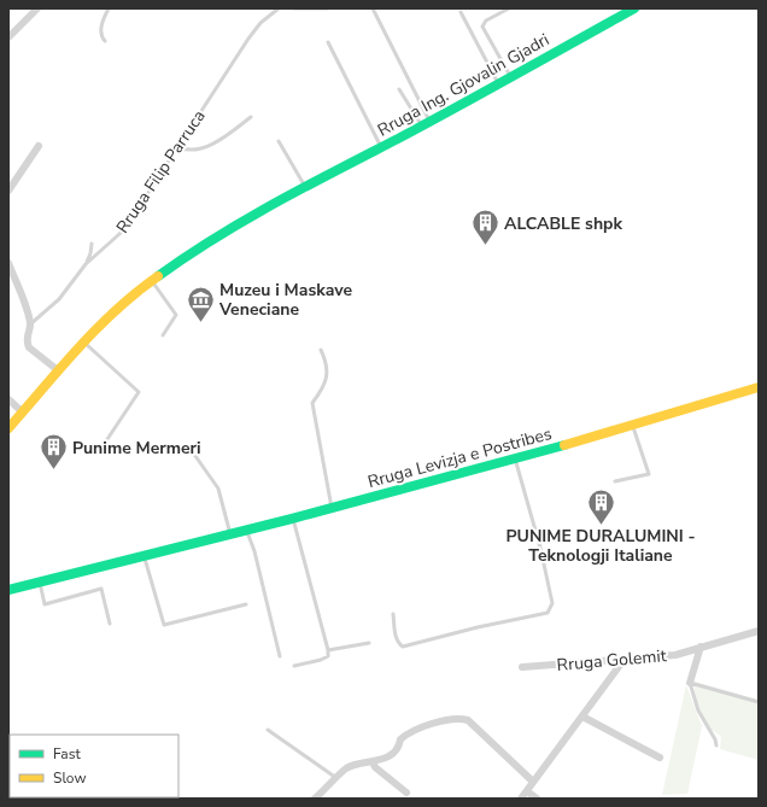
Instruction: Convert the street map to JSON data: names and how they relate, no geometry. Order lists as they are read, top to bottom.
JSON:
{
  "streets": {
    "street": ["Rruga Ing. Gjovalin Gjadri", "Rruga Levizja e Postribes", "Rruga Golemit"],
    "lane": ["Rruga Filip Parruca"]
  },
  "places": {
    "building": ["ALCABLE shpk", "Punime Mermeri", "PUNIME DURALUMINI - Teknologji Italiane"],
    "museum": ["Muzeu i Maskave Veneciane"]
  },
  "legend": ["Fast", "Slow"]
}
